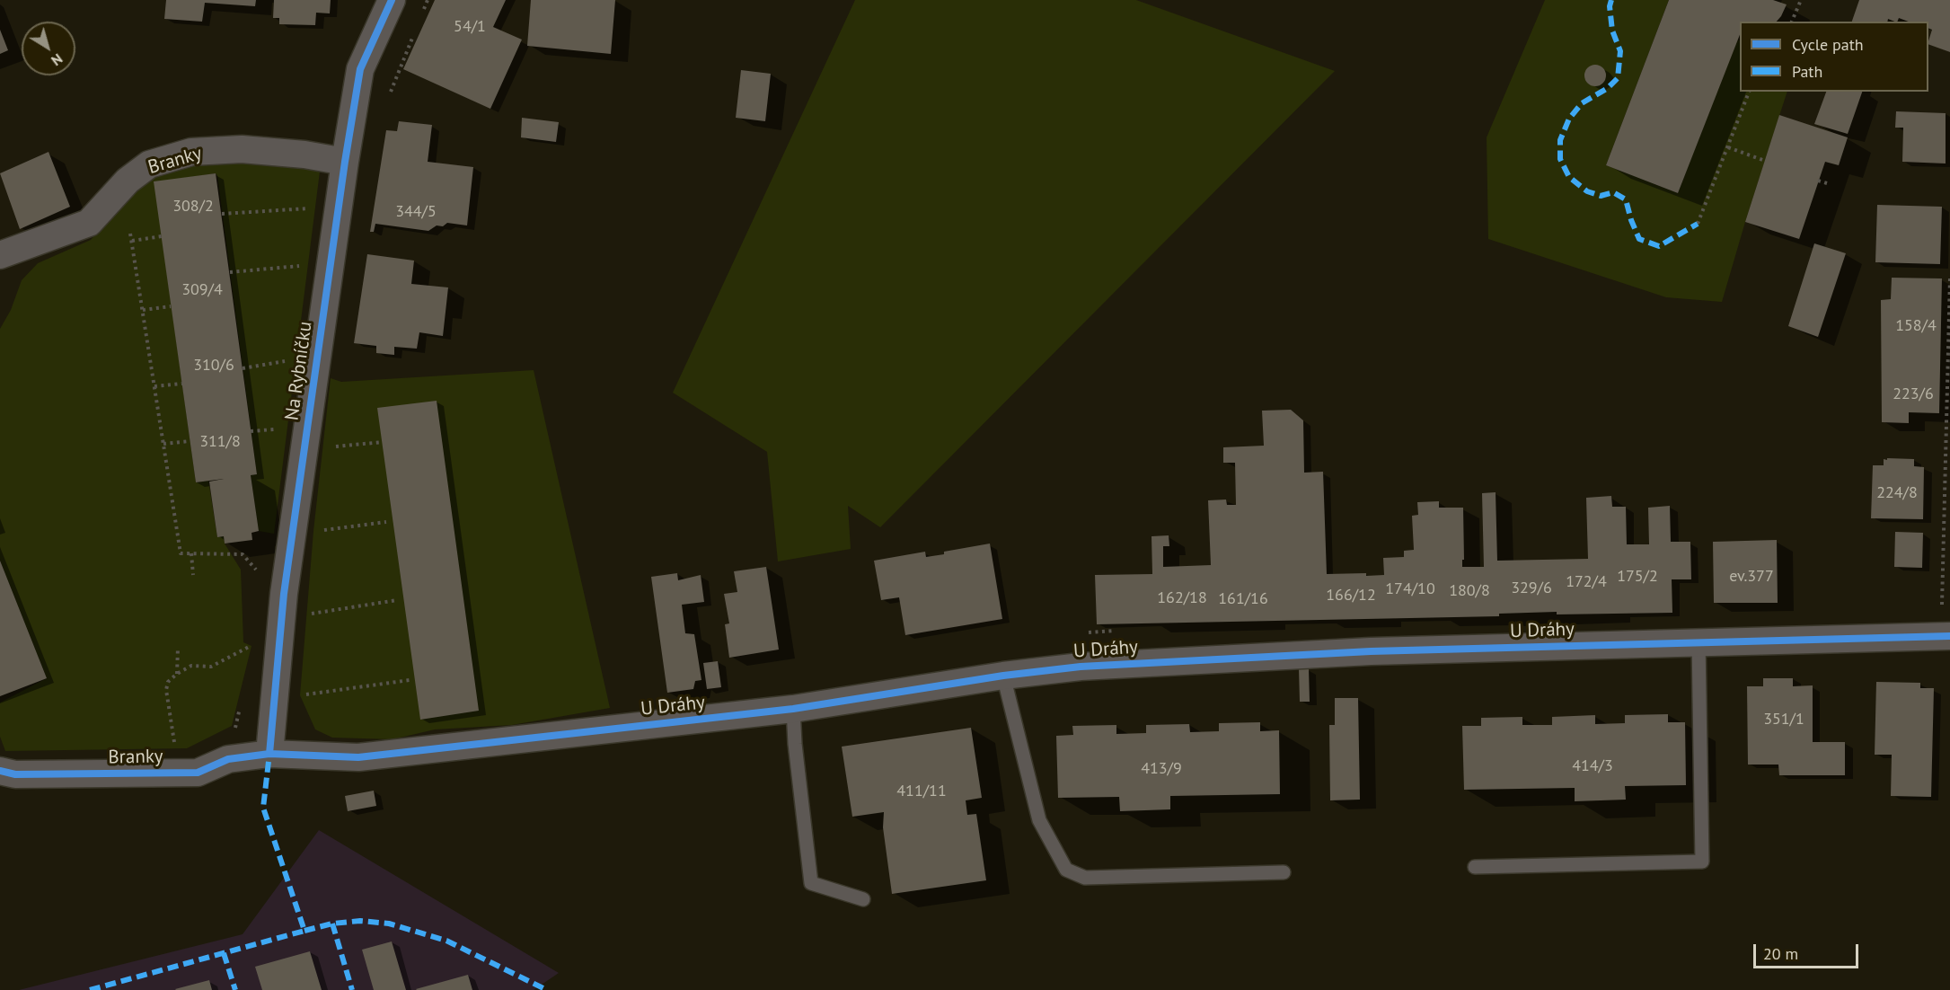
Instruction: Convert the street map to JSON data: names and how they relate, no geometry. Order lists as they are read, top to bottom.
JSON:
{
  "streets": {
    "street": ["Branky", "Na Rybníčku", "U Dráhy"]
  },
  "crossings": [
    ["Branky", "Na Rybníčku"],
    ["Branky", "U Dráhy"],
    ["Na Rybníčku", "U Dráhy"]
  ],
  "house_numbers": [
    "54/1",
    "308/2",
    "344/5",
    "309/4",
    "158/4",
    "310/6",
    "223/6",
    "311/8",
    "224/8",
    "175/2",
    "ev.377",
    "172/4",
    "329/6",
    "174/10",
    "180/8",
    "166/12",
    "162/18",
    "161/16",
    "351/1",
    "414/3",
    "413/9",
    "411/11"
  ],
  "legend": ["Cycle path", "Path"],
  "scale_bar": "20 m",
  "north": "bottom right"
}
